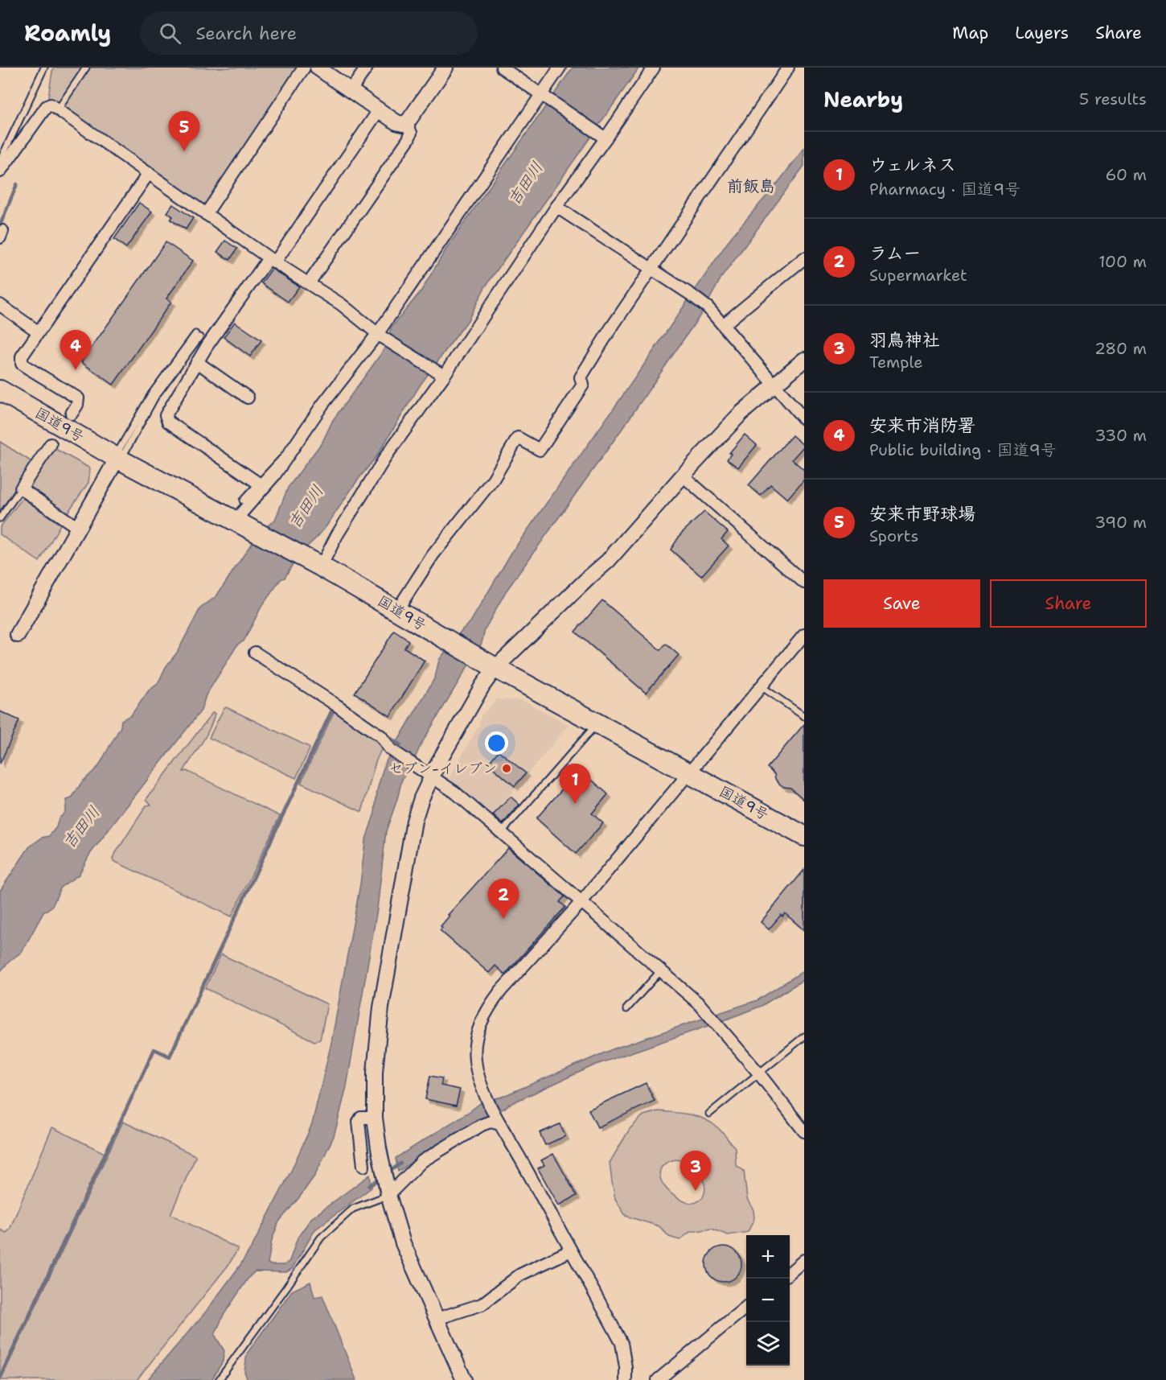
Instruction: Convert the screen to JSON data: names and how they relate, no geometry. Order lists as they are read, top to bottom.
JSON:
{
  "streets": {
    "highway": ["国道9号"]
  },
  "districts": ["前飯島"],
  "water": ["吉田川"],
  "places": ["セブン-イレブン"],
  "page": {
    "header": "Roamly",
    "search": "Search here",
    "nav": ["Map", "Layers", "Share"],
    "heading": ["Nearby", "5 results"],
    "pins": [
      "5",
      "4",
      "1",
      "2",
      "3"
    ],
    "list": [
      {
        "mark": "1",
        "name": "ウェルネス",
        "note": "Pharmacy · 国道9号",
        "value": "60 m"
      },
      {
        "mark": "2",
        "name": "ラムー",
        "note": "Supermarket",
        "value": "100 m"
      },
      {
        "mark": "3",
        "name": "羽鳥神社",
        "note": "Temple",
        "value": "280 m"
      },
      {
        "mark": "4",
        "name": "安来市消防署",
        "note": "Public building · 国道9号",
        "value": "330 m"
      },
      {
        "mark": "5",
        "name": "安来市野球場",
        "note": "Sports",
        "value": "390 m"
      }
    ],
    "buttons": ["Save", "Share"],
    "map_buttons": ["+", "−"]
  }
}
